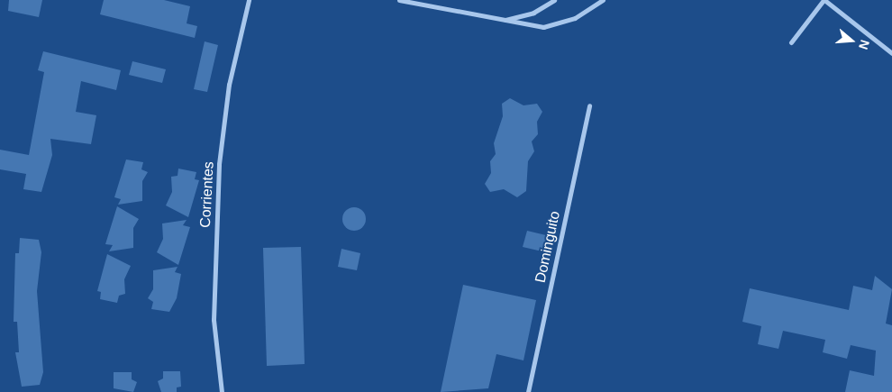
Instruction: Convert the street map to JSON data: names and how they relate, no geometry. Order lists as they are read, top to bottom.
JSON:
{
  "streets": {
    "street": ["Corrientes", "Dominguito"]
  },
  "north": "right"
}
